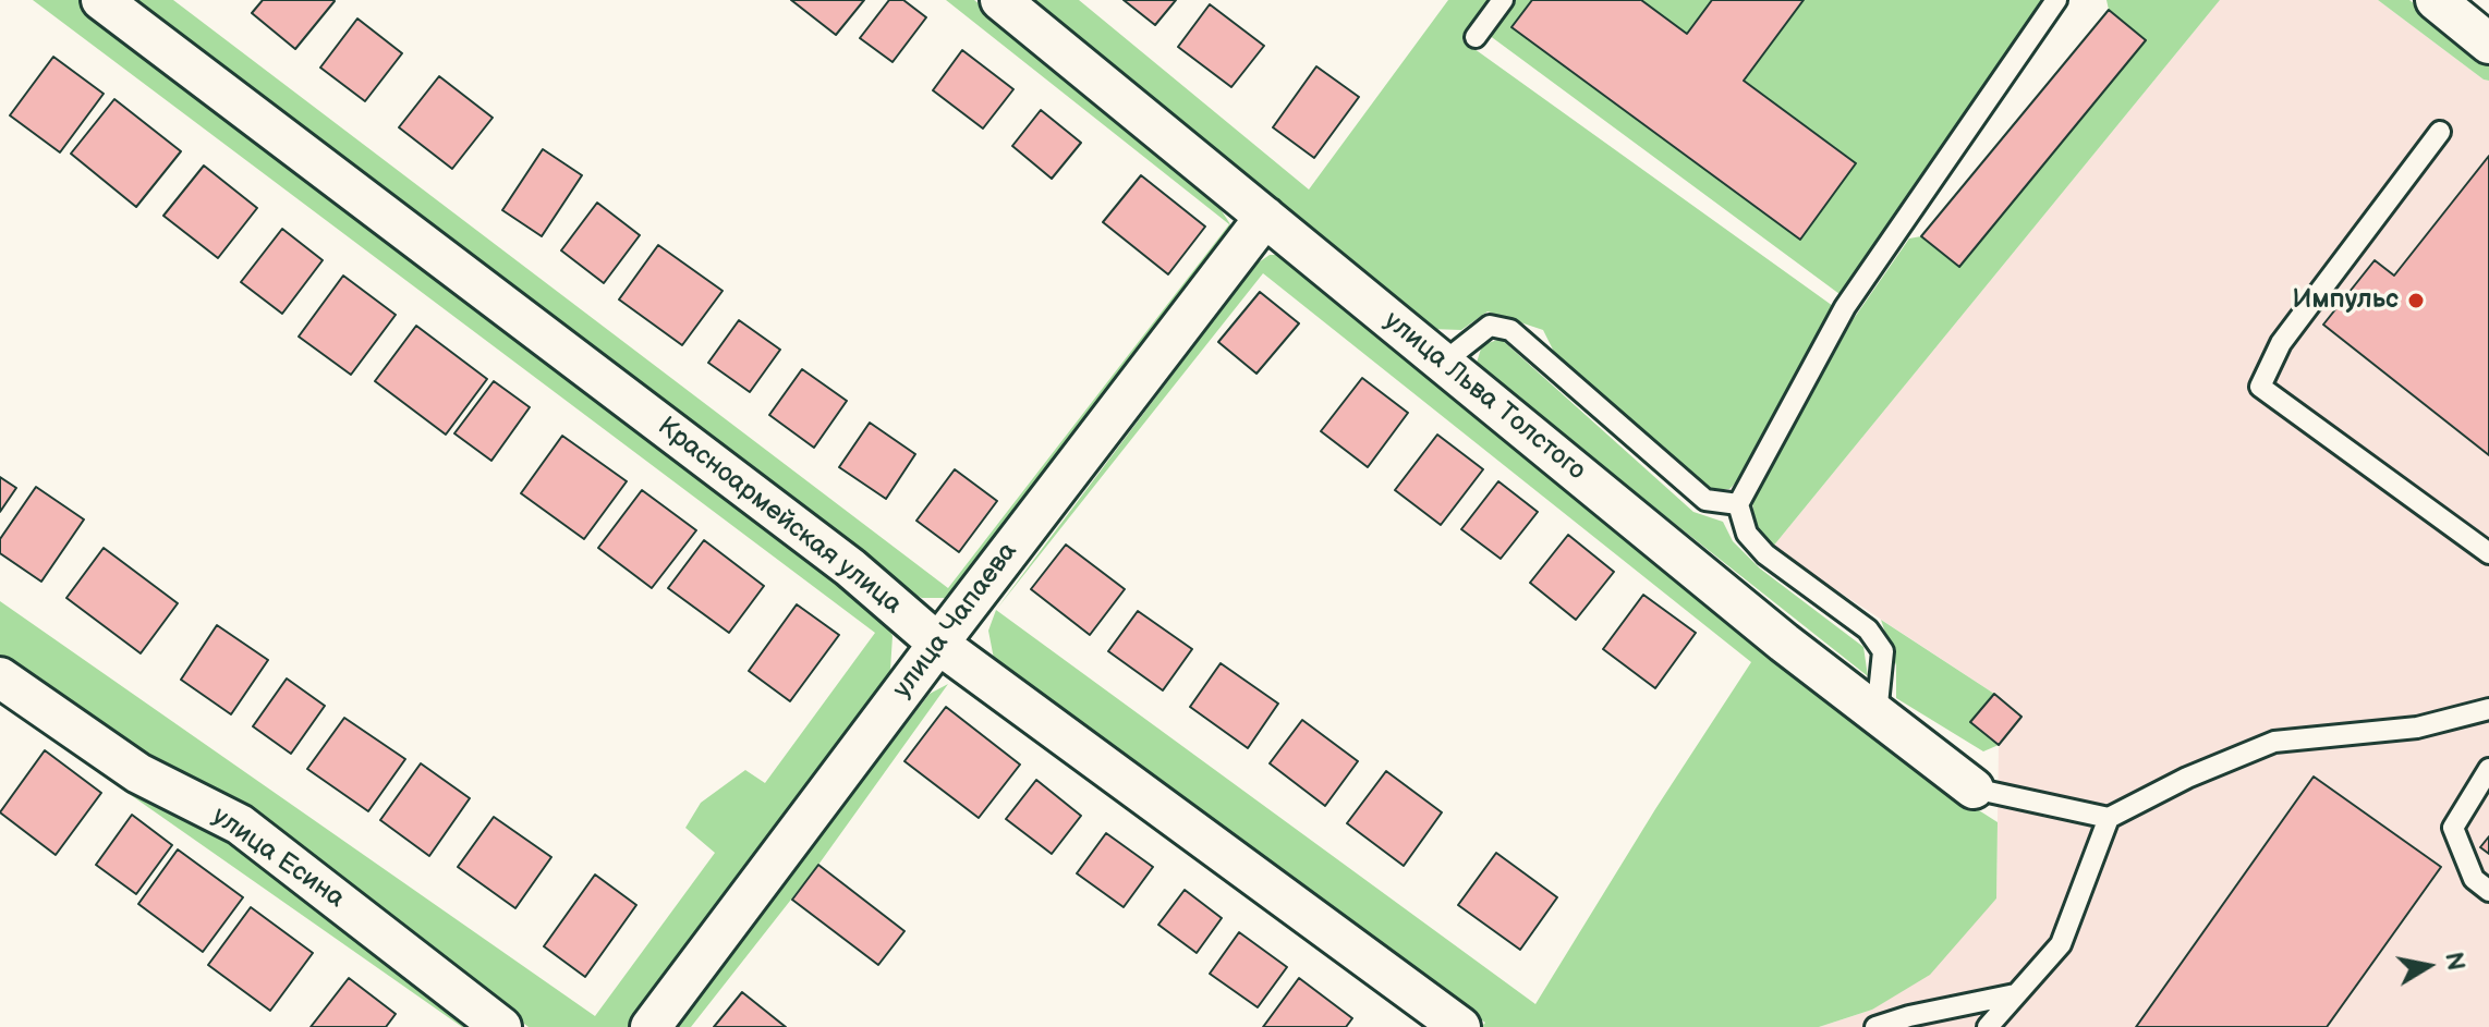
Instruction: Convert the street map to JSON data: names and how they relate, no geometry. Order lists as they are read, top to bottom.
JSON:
{
  "streets": {
    "street": [
      "улица Льва Толстого",
      "Красноармейская улица",
      "улица Чапаева",
      "улица Есина"
    ]
  },
  "crossings": [
    ["улица Льва Толстого", "улица Чапаева"],
    ["Красноармейская улица", "улица Чапаева"]
  ],
  "places": ["Импульс"],
  "north": "right"
}
